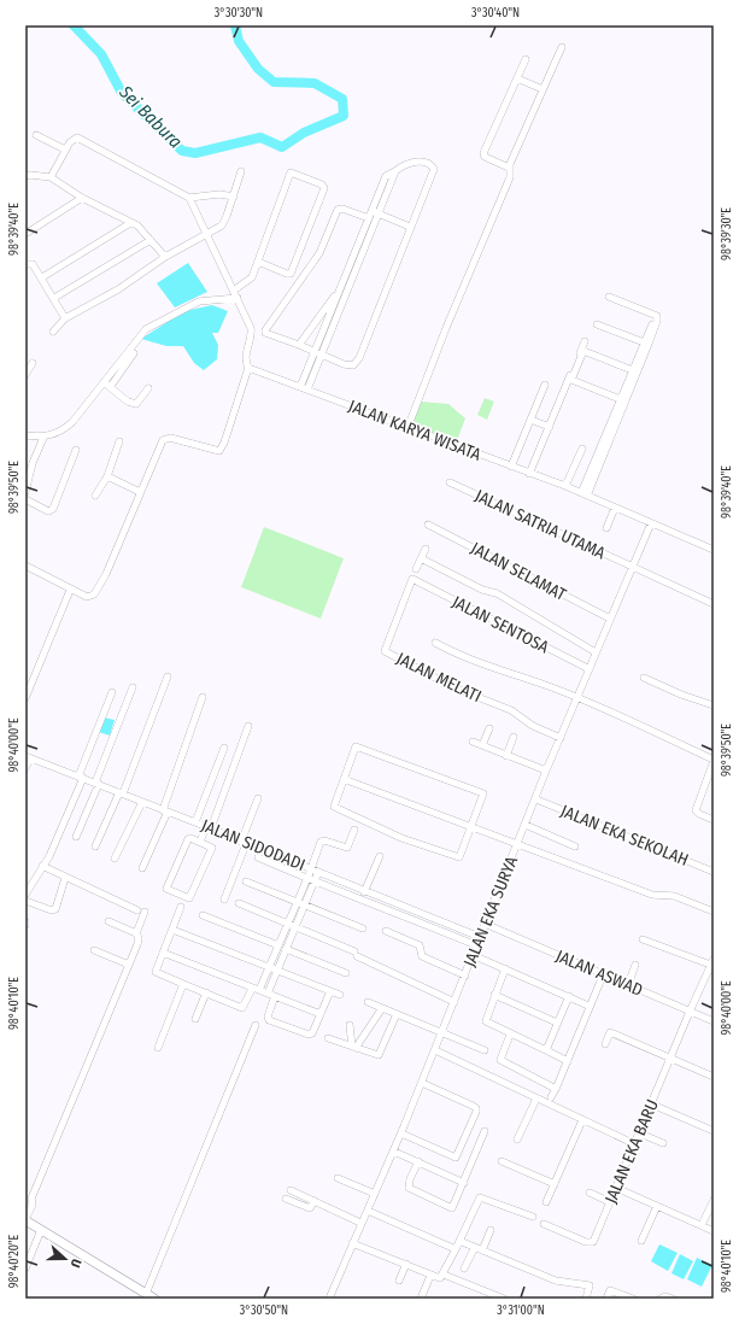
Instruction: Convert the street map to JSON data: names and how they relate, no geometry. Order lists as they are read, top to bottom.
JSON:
{
  "streets": {
    "street": [
      "JALAN KARYA WISATA",
      "JALAN SATRIA UTAMA",
      "JALAN SELAMAT",
      "JALAN SENTOSA",
      "JALAN MELATI",
      "JALAN EKA SEKOLAH",
      "JALAN SIDODADI",
      "JALAN EKA SURYA",
      "JALAN ASWAD",
      "JALAN EKA BARU"
    ]
  },
  "crossings": [
    ["JALAN KARYA WISATA", "JALAN EKA SURYA"],
    ["JALAN SATRIA UTAMA", "JALAN EKA SURYA"],
    ["JALAN SELAMAT", "JALAN EKA SURYA"],
    ["JALAN SENTOSA", "JALAN MELATI"],
    ["JALAN SENTOSA", "JALAN EKA SURYA"],
    ["JALAN MELATI", "JALAN EKA SURYA"],
    ["JALAN EKA SEKOLAH", "JALAN EKA SURYA"],
    ["JALAN SIDODADI", "JALAN EKA SURYA"],
    ["JALAN EKA SURYA", "JALAN ASWAD"],
    ["JALAN ASWAD", "JALAN EKA BARU"]
  ],
  "water": ["Sei Babura"],
  "north": "right",
  "coordinates": [
    "3°30'30\"N",
    "3°30'40\"N",
    "98°39'40\"E",
    "98°39'30\"E",
    "98°39'50\"E",
    "98°40'00\"E",
    "98°40'10\"E",
    "98°40'20\"E",
    "3°30'50\"N",
    "3°31'00\"N"
  ]
}
